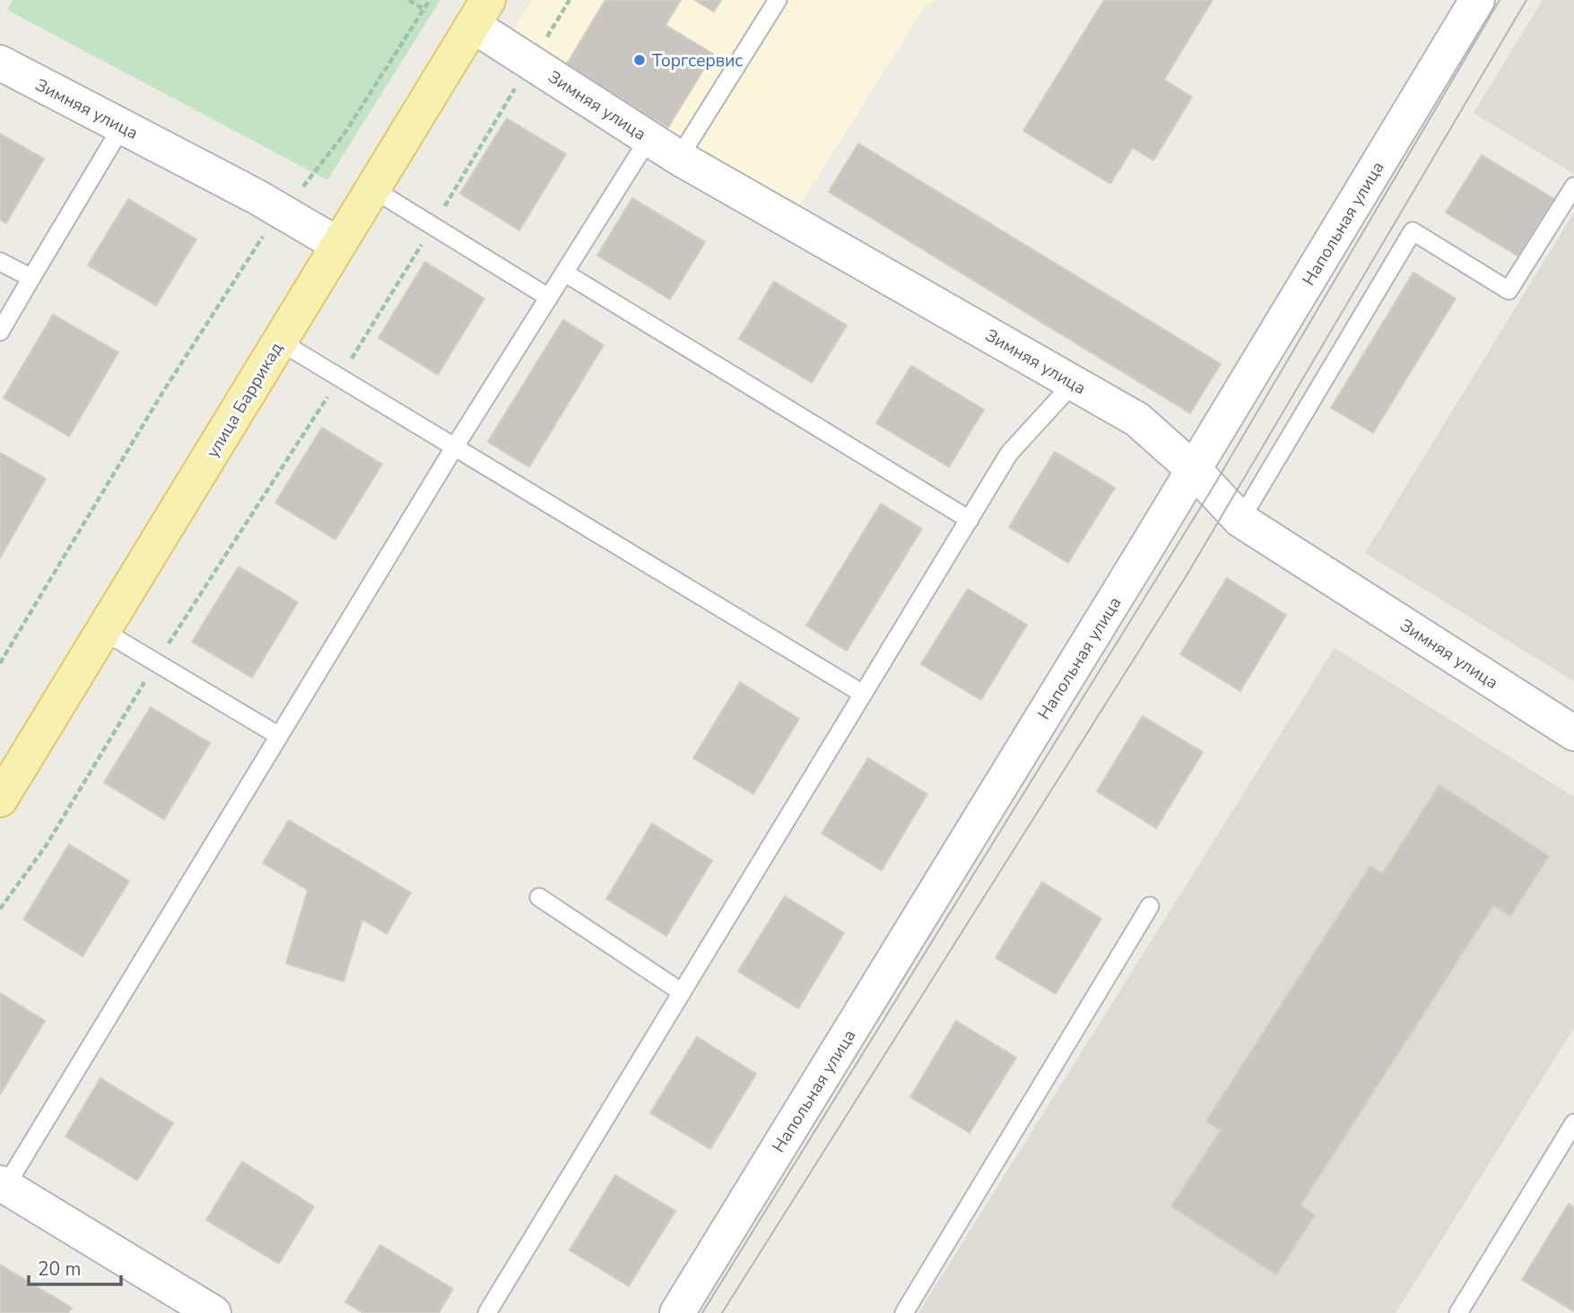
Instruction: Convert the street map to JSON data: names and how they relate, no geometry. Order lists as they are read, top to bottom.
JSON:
{
  "streets": {
    "main road": ["улица Баррикад"],
    "street": ["Зимняя улица", "Напольная улица"]
  },
  "crossings": [
    ["Зимняя улица", "Напольная улица"],
    ["Зимняя улица", "улица Баррикад"]
  ],
  "places": ["Торгсервис"],
  "scale_bar": "20 m"
}
